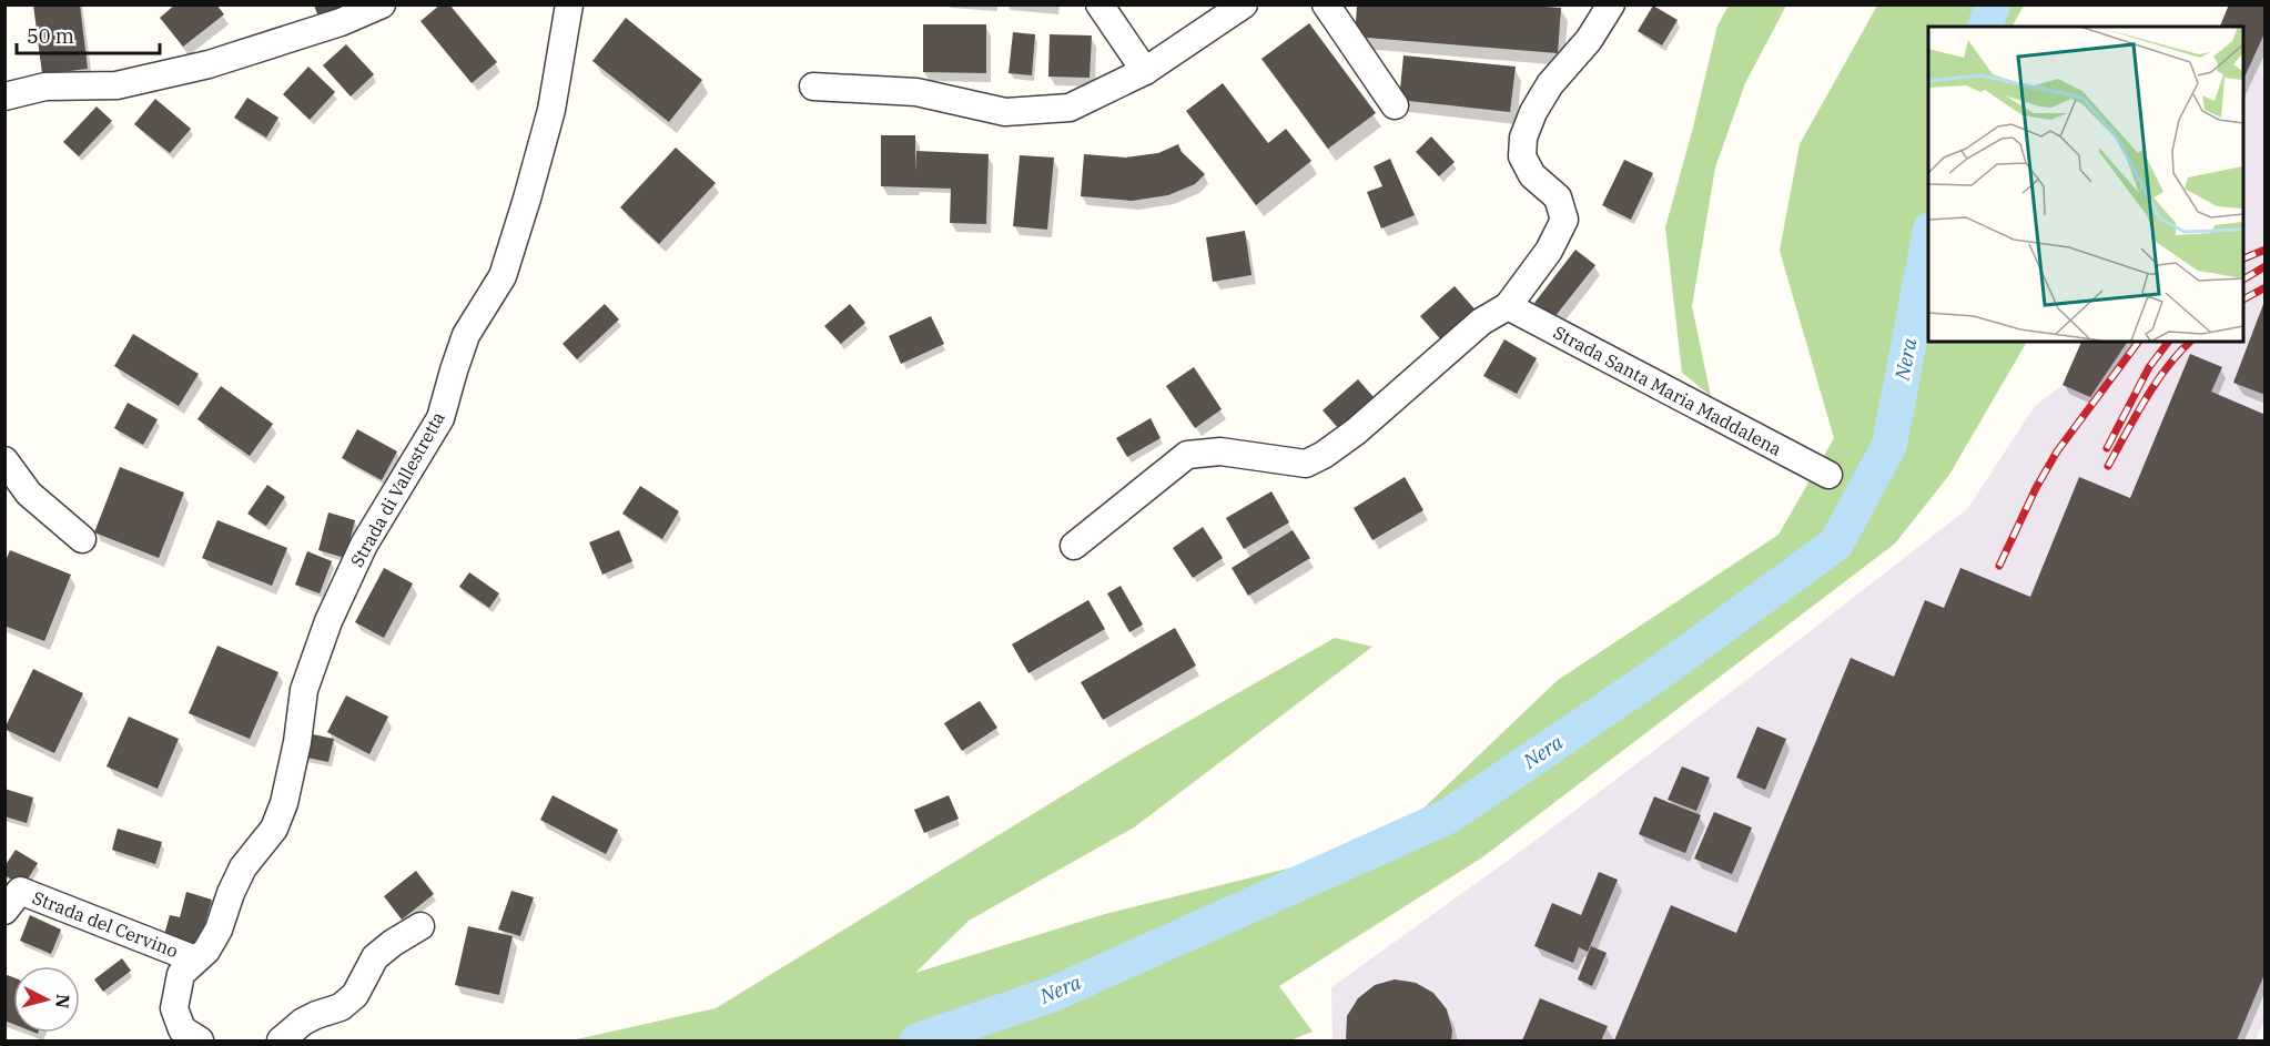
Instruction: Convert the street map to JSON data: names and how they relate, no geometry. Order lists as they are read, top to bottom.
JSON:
{
  "streets": {
    "street": ["Strada Santa Maria Maddalena", "Strada di Vallestretta", "Strada del Cervino"]
  },
  "crossings": [
    ["Strada di Vallestretta", "Strada del Cervino"]
  ],
  "water": ["Nera"],
  "scale_bar": "50 m",
  "north": "right"
}
